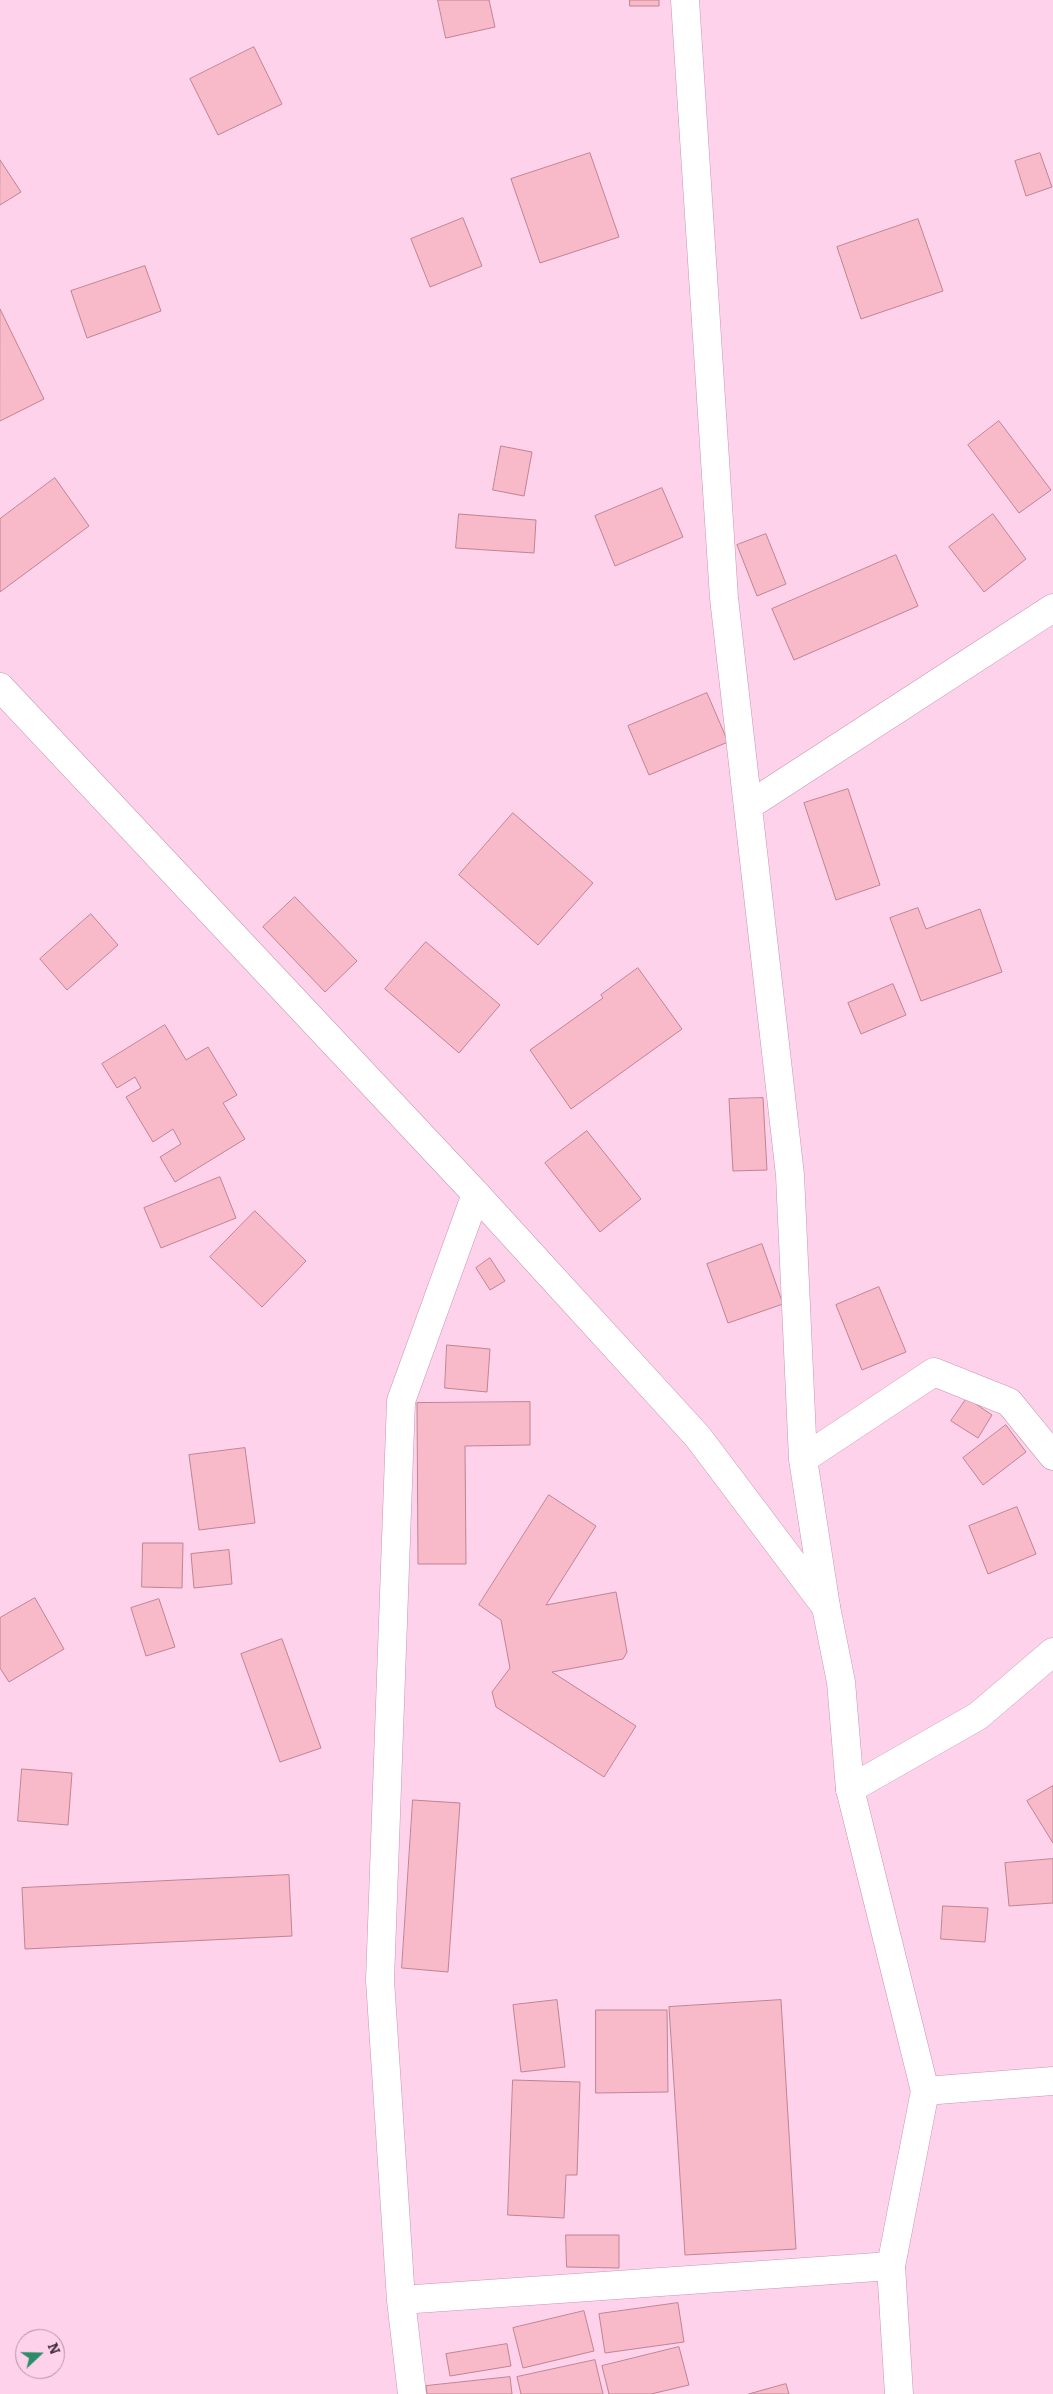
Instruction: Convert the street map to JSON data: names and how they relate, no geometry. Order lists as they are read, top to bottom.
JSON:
{
  "north": "right"
}
